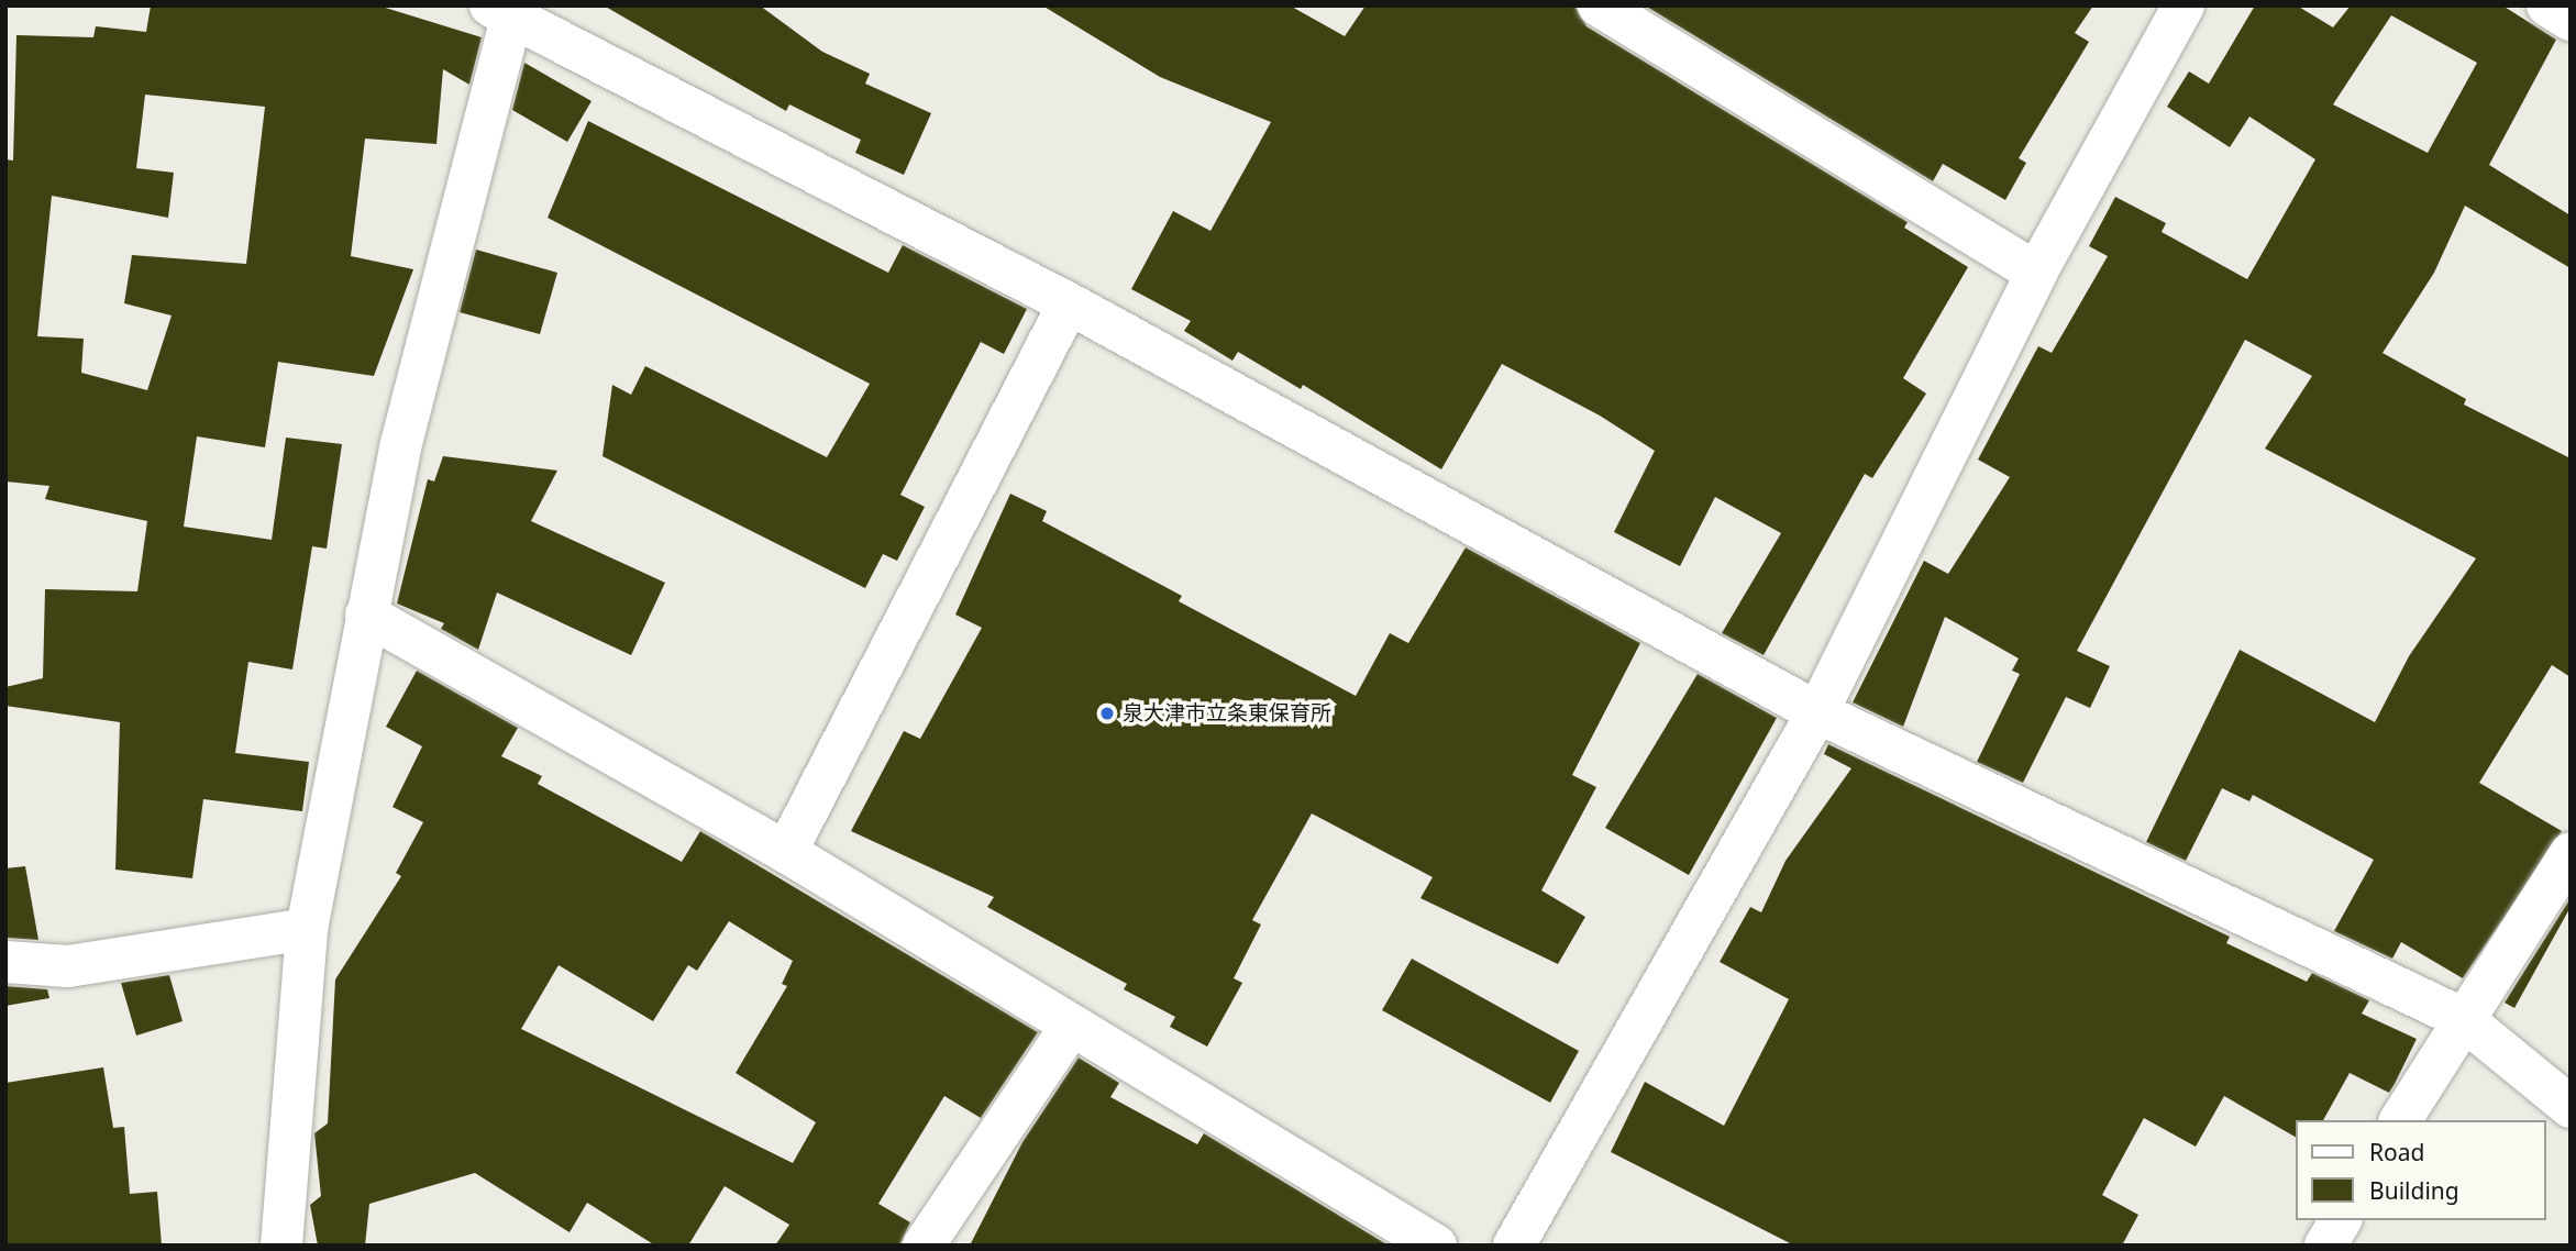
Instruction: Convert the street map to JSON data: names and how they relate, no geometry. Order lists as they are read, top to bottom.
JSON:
{
  "places": ["泉大津市立条東保育所"],
  "legend": ["Road", "Building"]
}
